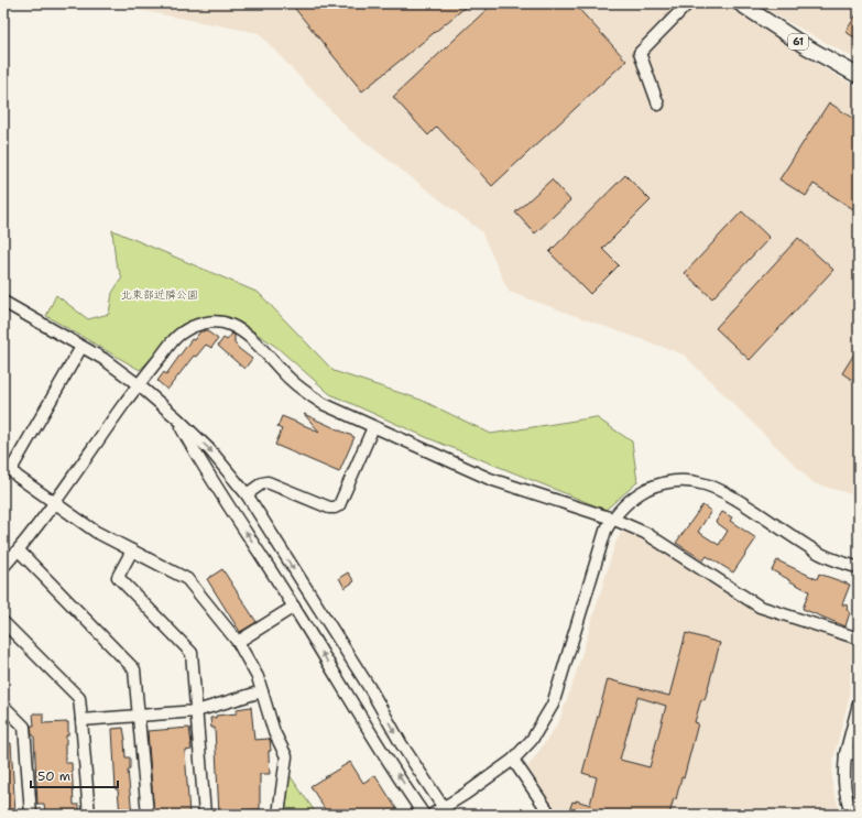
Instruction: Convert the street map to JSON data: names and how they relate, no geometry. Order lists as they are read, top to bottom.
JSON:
{
  "streets": {
    "main road": ["61"]
  },
  "parks": ["北東部近隣公園"],
  "scale_bar": "50 m"
}
